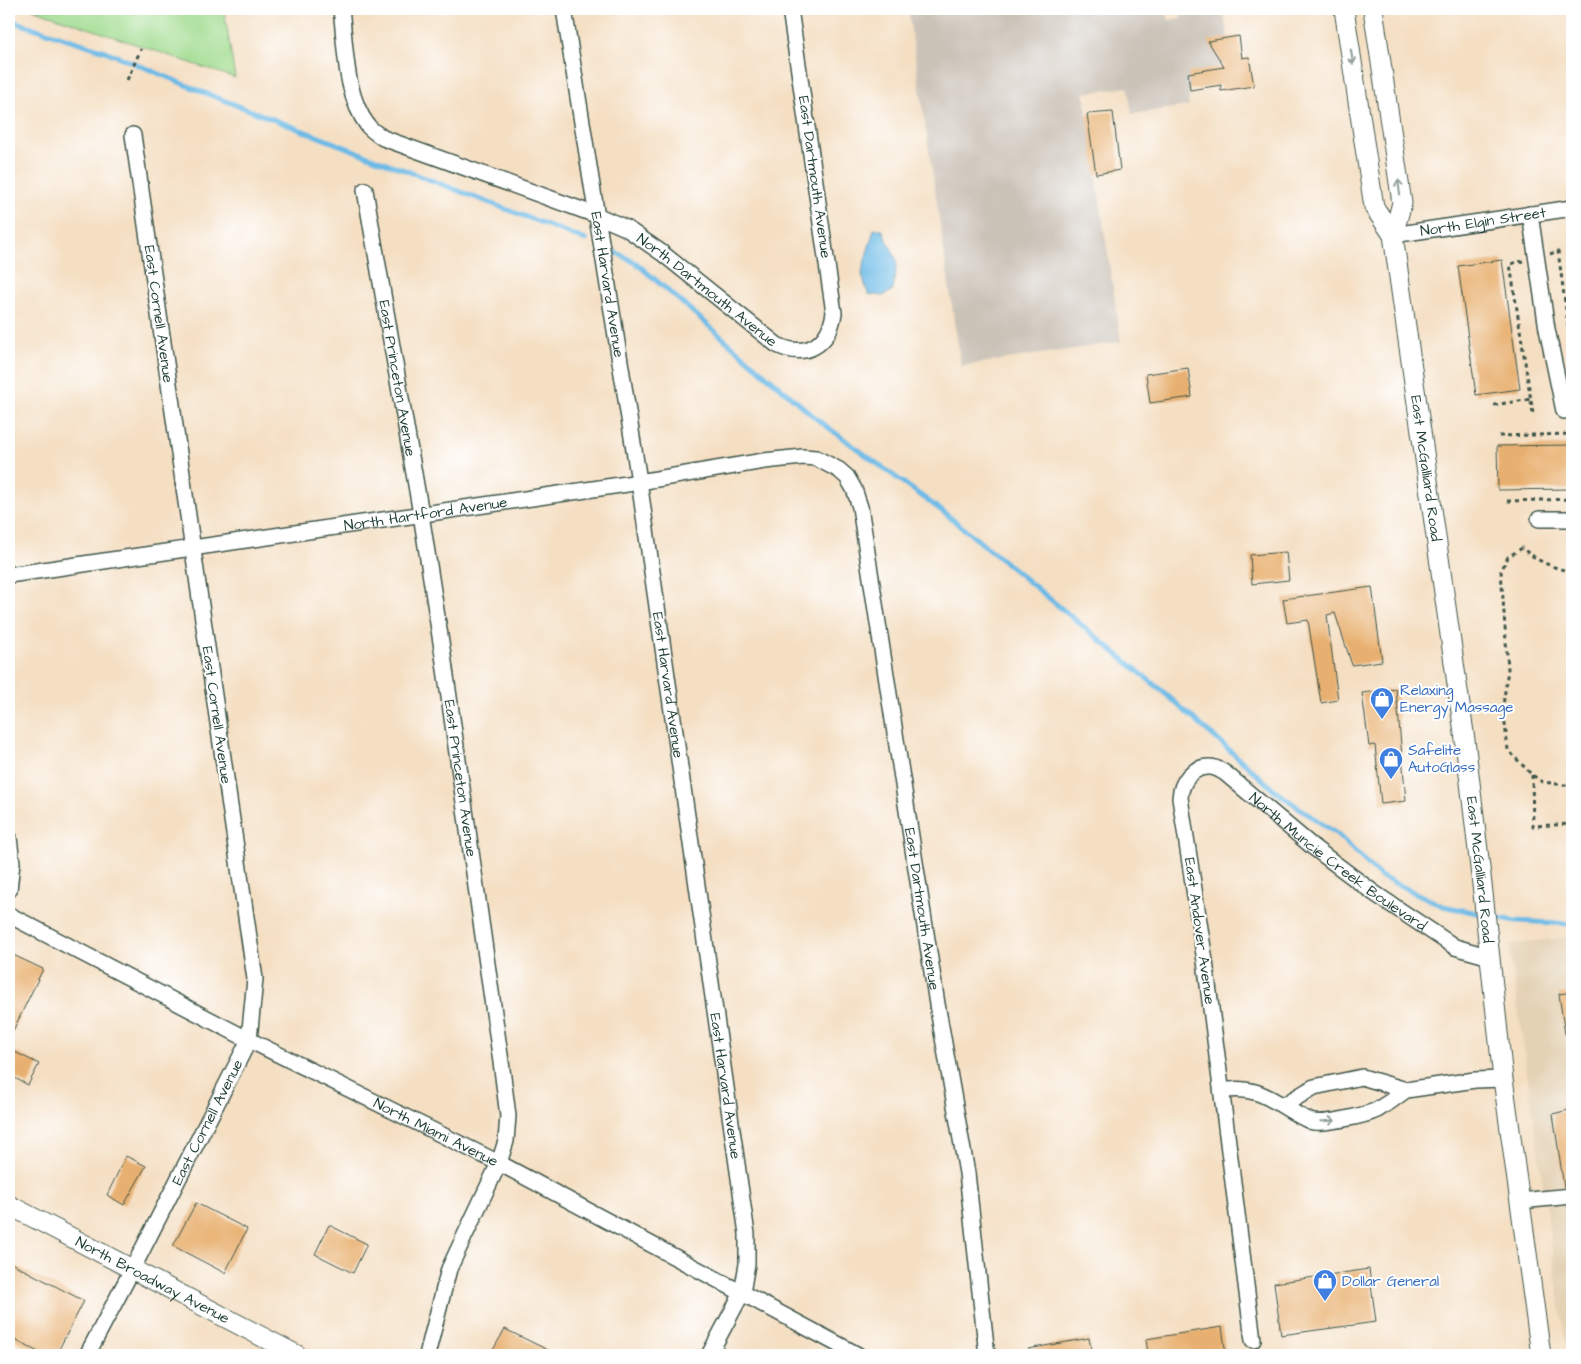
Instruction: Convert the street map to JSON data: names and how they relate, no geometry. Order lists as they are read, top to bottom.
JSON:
{
  "streets": {
    "main road": ["East McGalliard Road", "North Broadway Avenue"],
    "street": [
      "East Dartmouth Avenue",
      "North Elgin Street",
      "East Harvard Avenue",
      "North Dartmouth Avenue",
      "East Cornell Avenue",
      "East Princeton Avenue",
      "North Hartford Avenue",
      "North Muncie Creek Boulevard",
      "East Andover Avenue",
      "North Miami Avenue"
    ]
  },
  "crossings": [
    ["East Dartmouth Avenue", "North Dartmouth Avenue"],
    ["East Dartmouth Avenue", "North Hartford Avenue"],
    ["North Elgin Street", "East McGalliard Road"],
    ["East Harvard Avenue", "North Dartmouth Avenue"],
    ["East Harvard Avenue", "North Hartford Avenue"],
    ["East Harvard Avenue", "North Miami Avenue"],
    ["East Cornell Avenue", "North Hartford Avenue"],
    ["East Cornell Avenue", "North Miami Avenue"],
    ["East Cornell Avenue", "North Broadway Avenue"],
    ["East Princeton Avenue", "North Hartford Avenue"],
    ["East Princeton Avenue", "North Miami Avenue"],
    ["East McGalliard Road", "North Muncie Creek Boulevard"],
    ["North Muncie Creek Boulevard", "East Andover Avenue"]
  ],
  "places": {
    "shop": ["Relaxing Energy Massage", "Safelite AutoGlass", "Dollar General"]
  }
}
